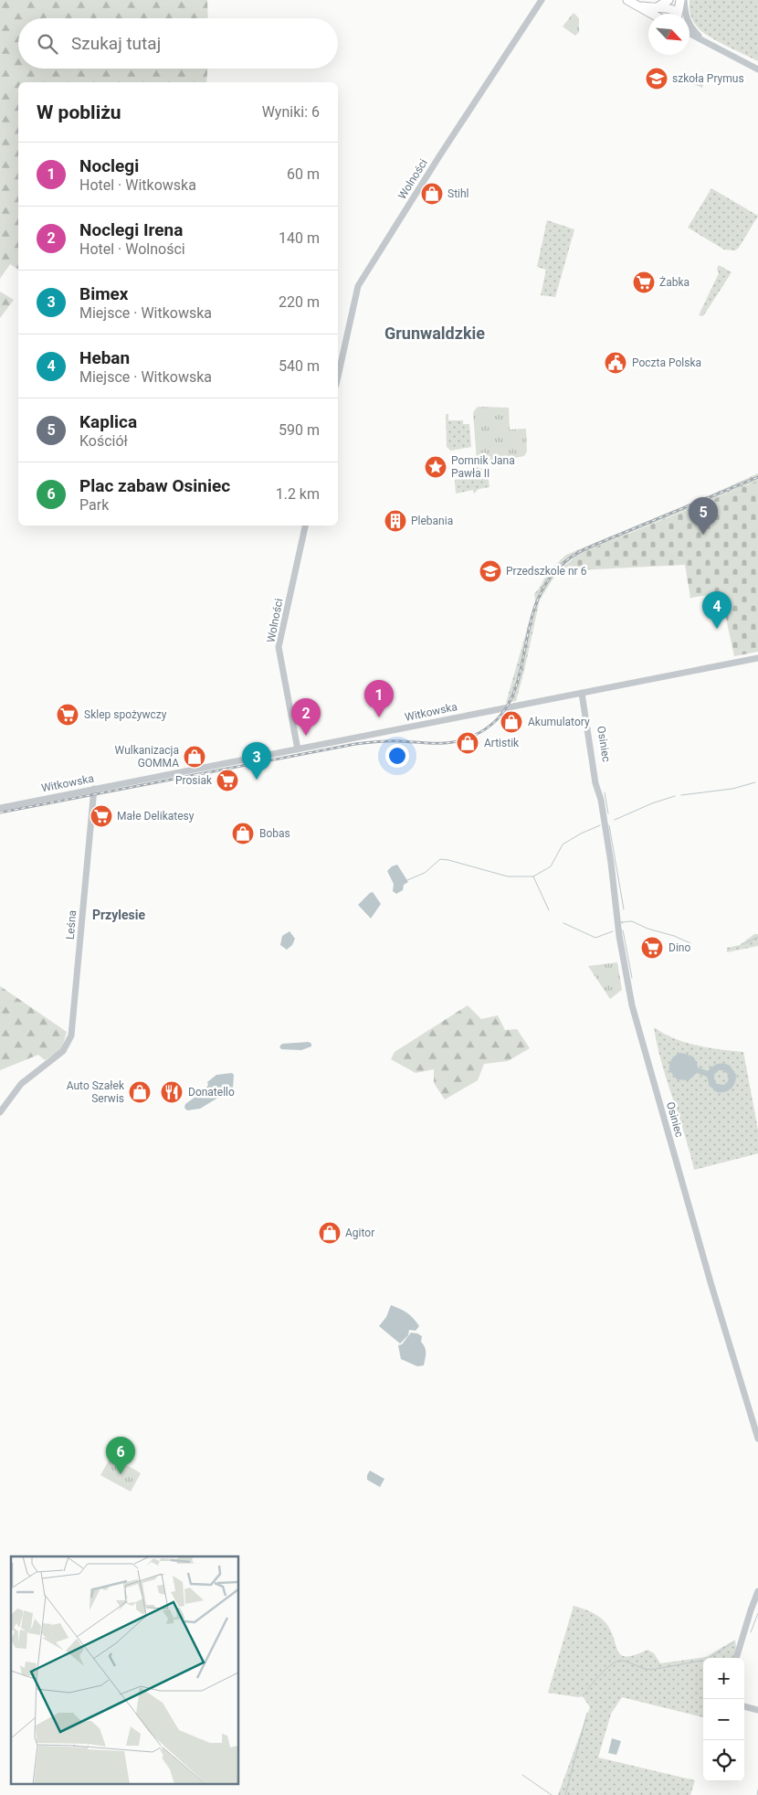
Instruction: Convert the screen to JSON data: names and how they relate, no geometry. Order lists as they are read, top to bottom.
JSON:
{
  "streets": {
    "street": [
      "Wolności",
      "Witkowska",
      "Osiniec",
      "Leśna"
    ]
  },
  "crossings": [
    ["Wolności", "Witkowska"],
    ["Witkowska", "Osiniec"],
    ["Witkowska", "Leśna"]
  ],
  "districts": ["Grunwaldzkie", "Przylesie"],
  "places": {
    "school or university": ["szkoła Prymus", "Przedszkole nr 6"],
    "shop": [
      "Stihl",
      "Akumulatory",
      "Artistik",
      "Wulkanizacja GOMMA",
      "Bobas",
      "Auto Szałek Serwis",
      "Agitor"
    ],
    "supermarket": [
      "Żabka",
      "Sklep spożywczy",
      "Prosiak",
      "Małe Delikatesy",
      "Dino"
    ],
    "public building": ["Poczta Polska"],
    "place": ["Pomnik Jana Pawła II"],
    "building": ["Plebania"],
    "restaurant": ["Donatello"]
  },
  "north": "bottom right",
  "page": {
    "search": "Szukaj tutaj",
    "heading": ["W pobliżu", "Wyniki: 6"],
    "list": [
      {
        "mark": "1",
        "name": "Noclegi",
        "note": "Hotel · Witkowska",
        "value": "60 m"
      },
      {
        "mark": "2",
        "name": "Noclegi Irena",
        "note": "Hotel · Wolności",
        "value": "140 m"
      },
      {
        "mark": "3",
        "name": "Bimex",
        "note": "Miejsce · Witkowska",
        "value": "220 m"
      },
      {
        "mark": "4",
        "name": "Heban",
        "note": "Miejsce · Witkowska",
        "value": "540 m"
      },
      {
        "mark": "5",
        "name": "Kaplica",
        "note": "Kościół",
        "value": "590 m"
      },
      {
        "mark": "6",
        "name": "Plac zabaw Osiniec",
        "note": "Park",
        "value": "1.2 km"
      }
    ],
    "pins": [
      "5",
      "4",
      "1",
      "2",
      "3",
      "6"
    ],
    "map_buttons": ["+", "−"]
  }
}
